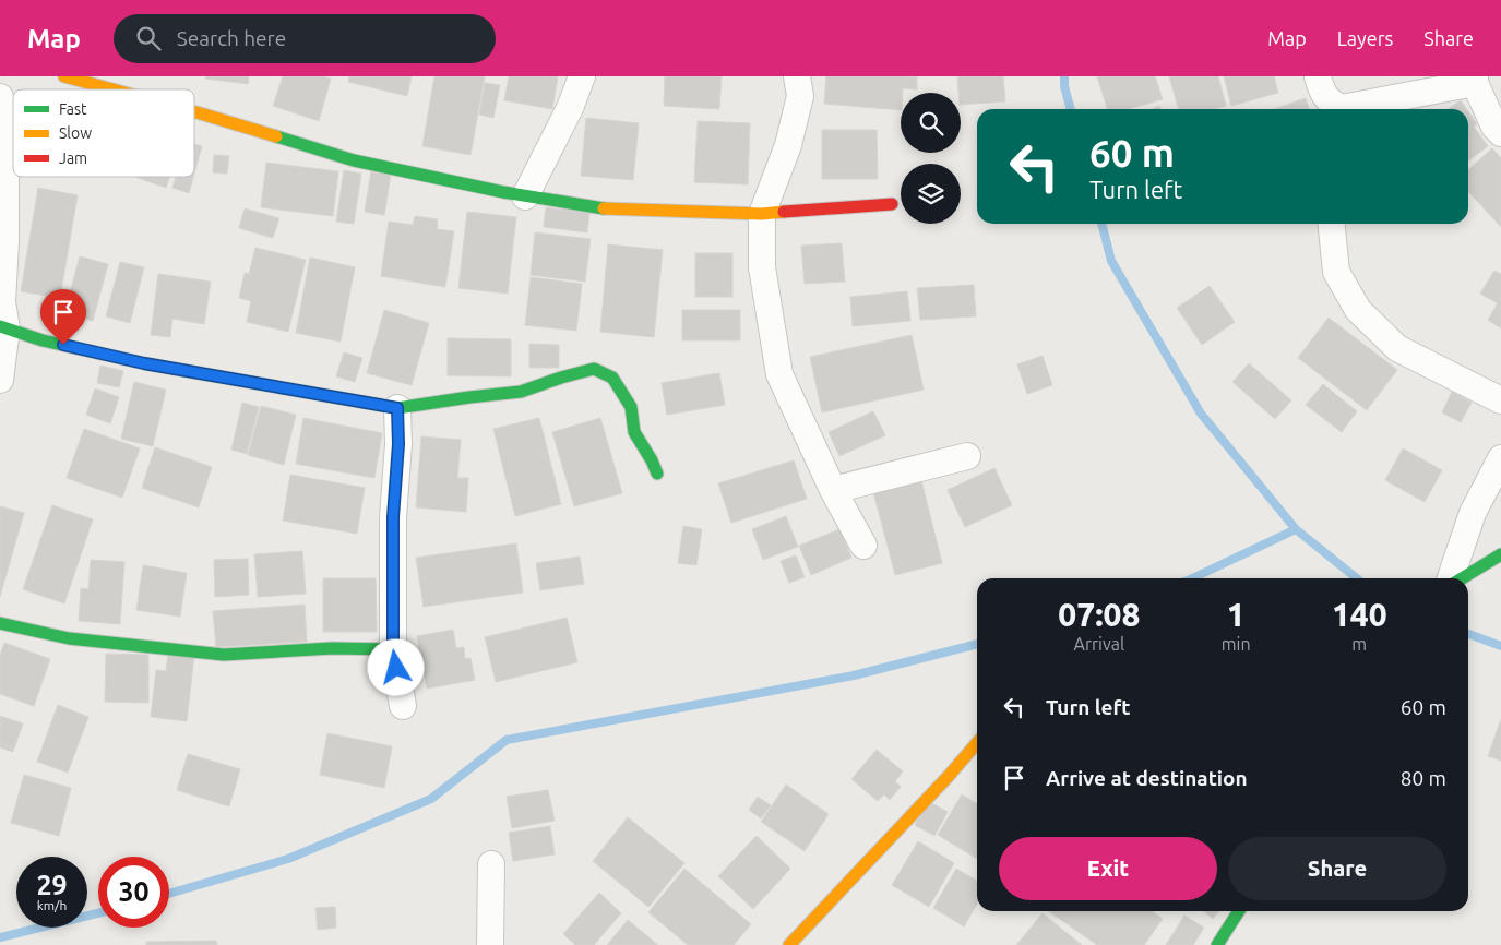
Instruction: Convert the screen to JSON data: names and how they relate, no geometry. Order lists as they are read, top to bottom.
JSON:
{
  "legend": ["Fast", "Slow", "Jam"],
  "page": {
    "header": "Map",
    "search": "Search here",
    "nav": ["Map", "Layers", "Share"],
    "turn": ["60 m", "Turn left"],
    "eta": [
      "07:08",
      "Arrival",
      "1",
      "min",
      "140",
      "m"
    ],
    "list": [
      {
        "name": "Turn left",
        "value": "60 m"
      },
      {
        "name": "Arrive at destination",
        "value": "80 m"
      }
    ],
    "buttons": ["Exit", "Share"],
    "speed": "29 km/h",
    "limit": "30"
  }
}
